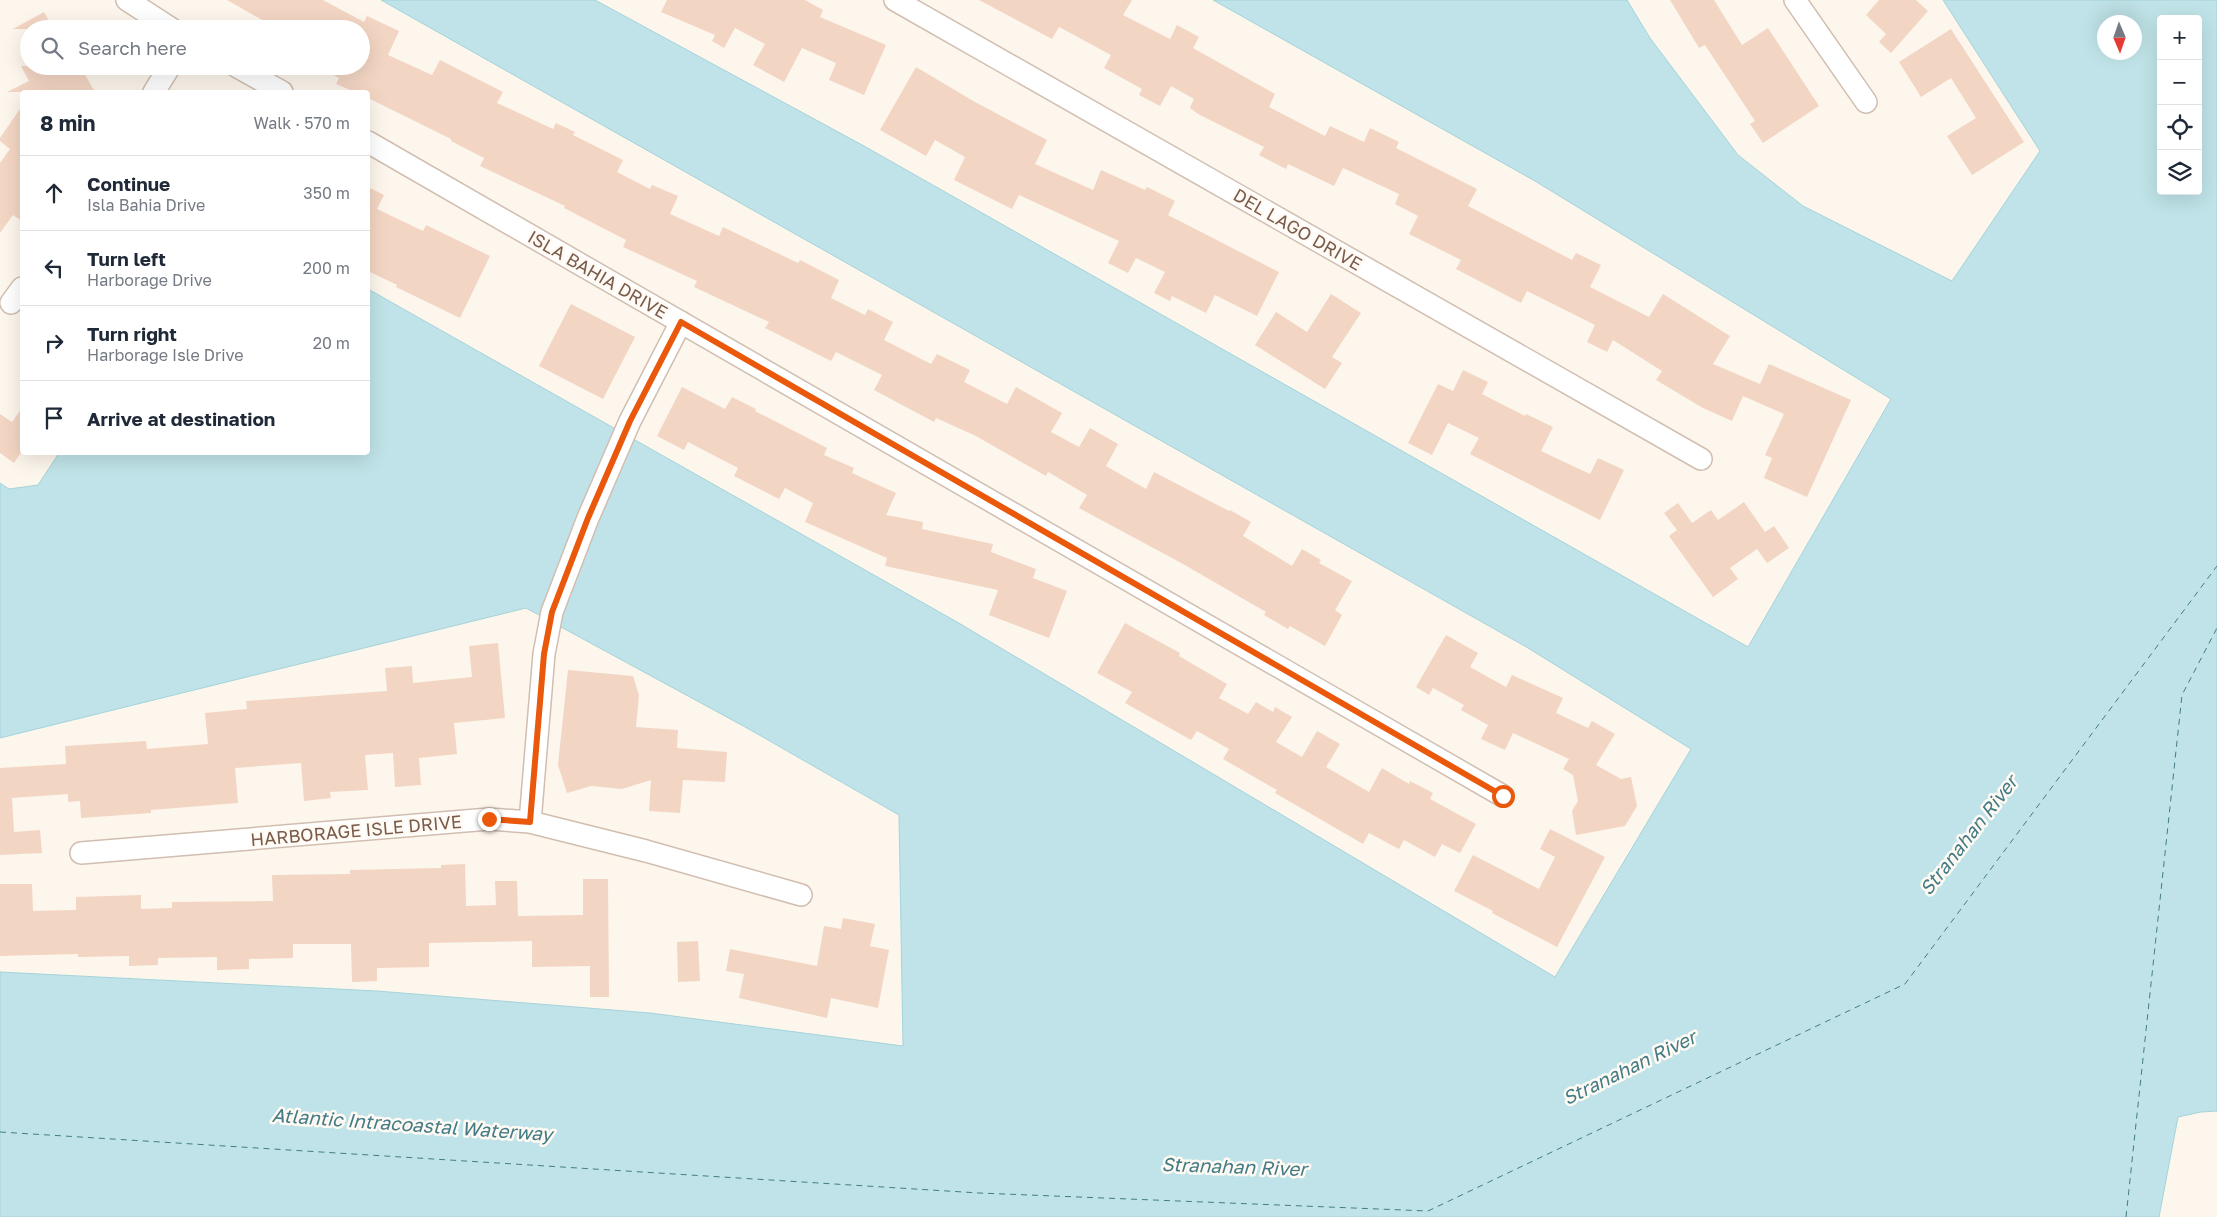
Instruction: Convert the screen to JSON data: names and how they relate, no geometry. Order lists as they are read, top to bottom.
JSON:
{
  "streets": {
    "street": ["DEL LAGO DRIVE", "ISLA BAHIA DRIVE", "HARBORAGE ISLE DRIVE"]
  },
  "water": ["Stranahan River", "Atlantic Intracoastal Waterway"],
  "north": "bottom",
  "page": {
    "map_buttons": ["+", "−"],
    "search": "Search here",
    "heading": ["8 min", "Walk · 570 m"],
    "list": [
      ["Continue", "Isla Bahia Drive", "350 m"],
      ["Turn left", "Harborage Drive", "200 m"],
      ["Turn right", "Harborage Isle Drive", "20 m"],
      "Arrive at destination"
    ]
  }
}
